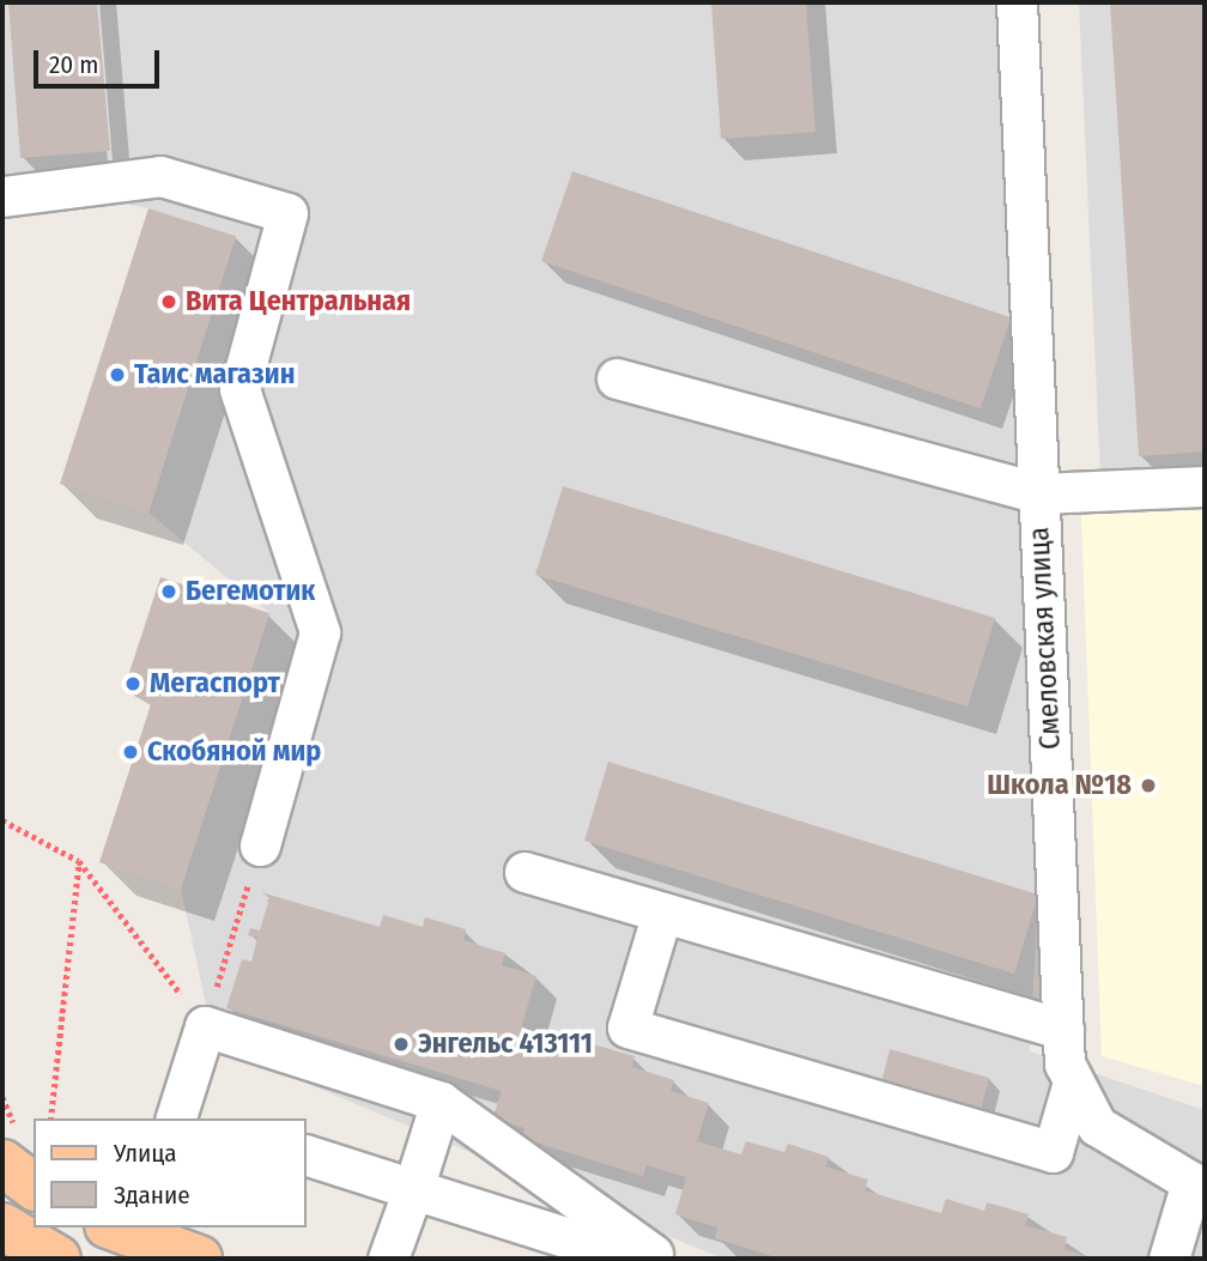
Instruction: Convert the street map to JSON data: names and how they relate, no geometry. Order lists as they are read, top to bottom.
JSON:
{
  "streets": {
    "street": ["Смеловская улица"]
  },
  "places": [
    "Вита Центральная",
    "Таис магазин",
    "Бегемотик",
    "Мегаспорт",
    "Скобяной мир",
    "Школа №18",
    "Энгельс 413111"
  ],
  "legend": ["Улица", "Здание"],
  "scale_bar": "20 m"
}
